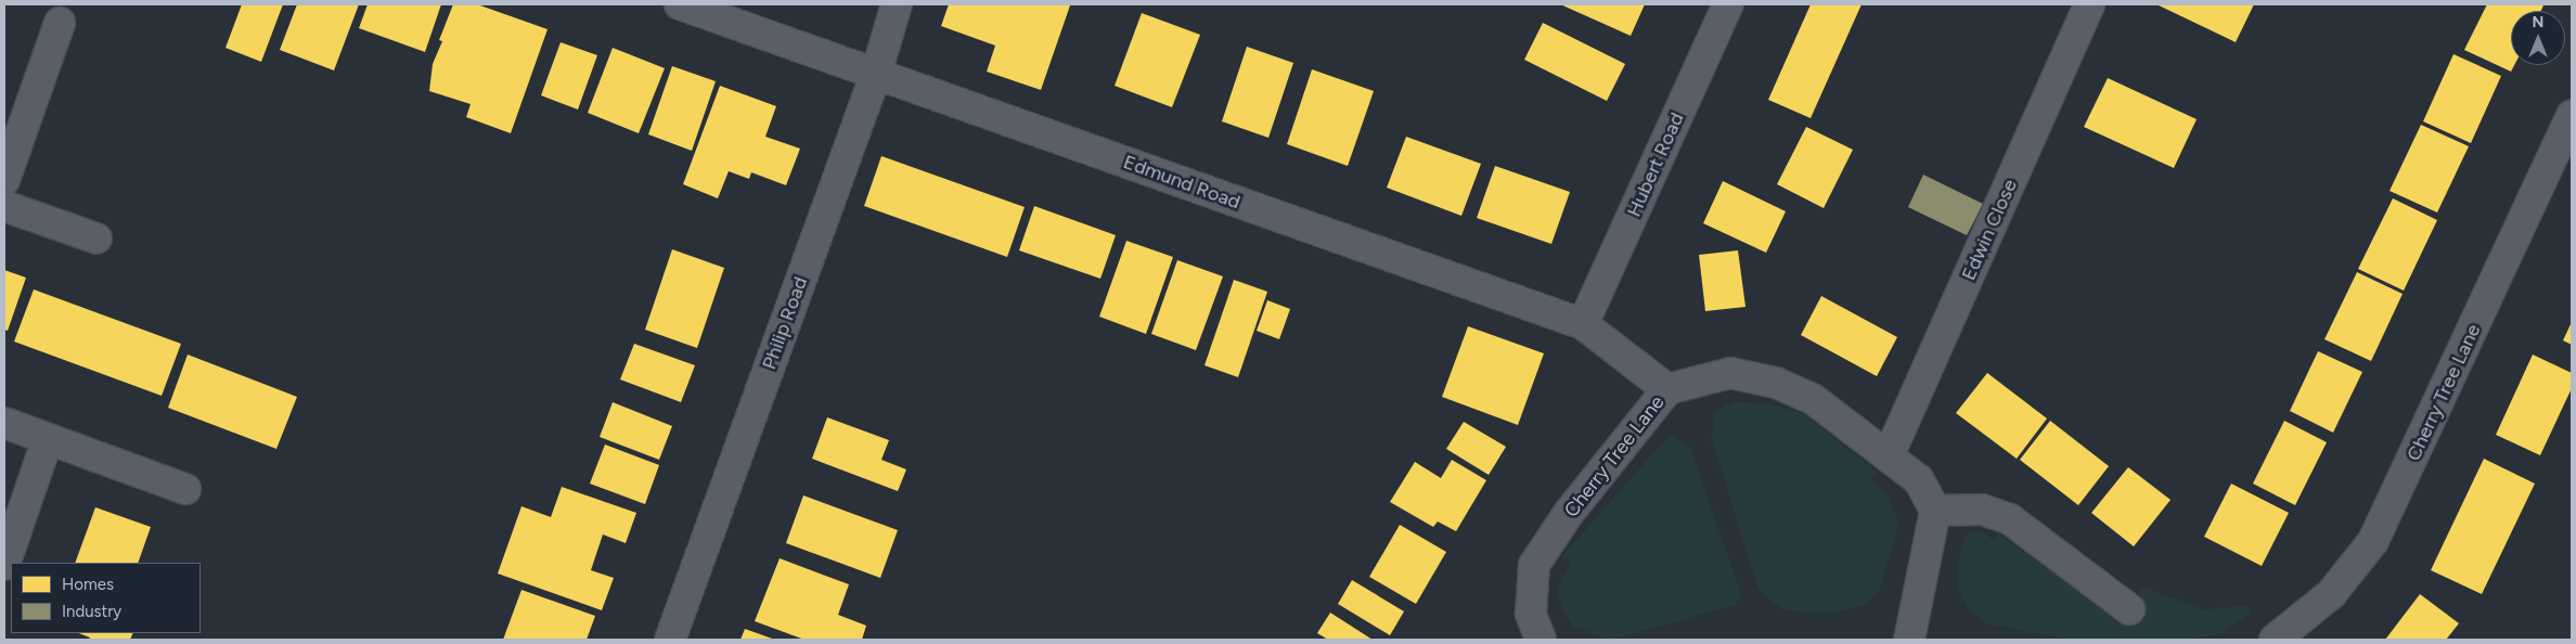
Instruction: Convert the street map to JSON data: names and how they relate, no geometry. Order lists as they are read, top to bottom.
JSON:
{
  "streets": {
    "street": [
      "Hubert Road",
      "Edmund Road",
      "Edwin Close",
      "Philip Road",
      "Cherry Tree Lane"
    ]
  },
  "crossings": [
    ["Hubert Road", "Edmund Road"],
    ["Edmund Road", "Philip Road"],
    ["Edmund Road", "Cherry Tree Lane"],
    ["Edwin Close", "Cherry Tree Lane"]
  ],
  "legend": ["Homes", "Industry"],
  "north": "top"
}
